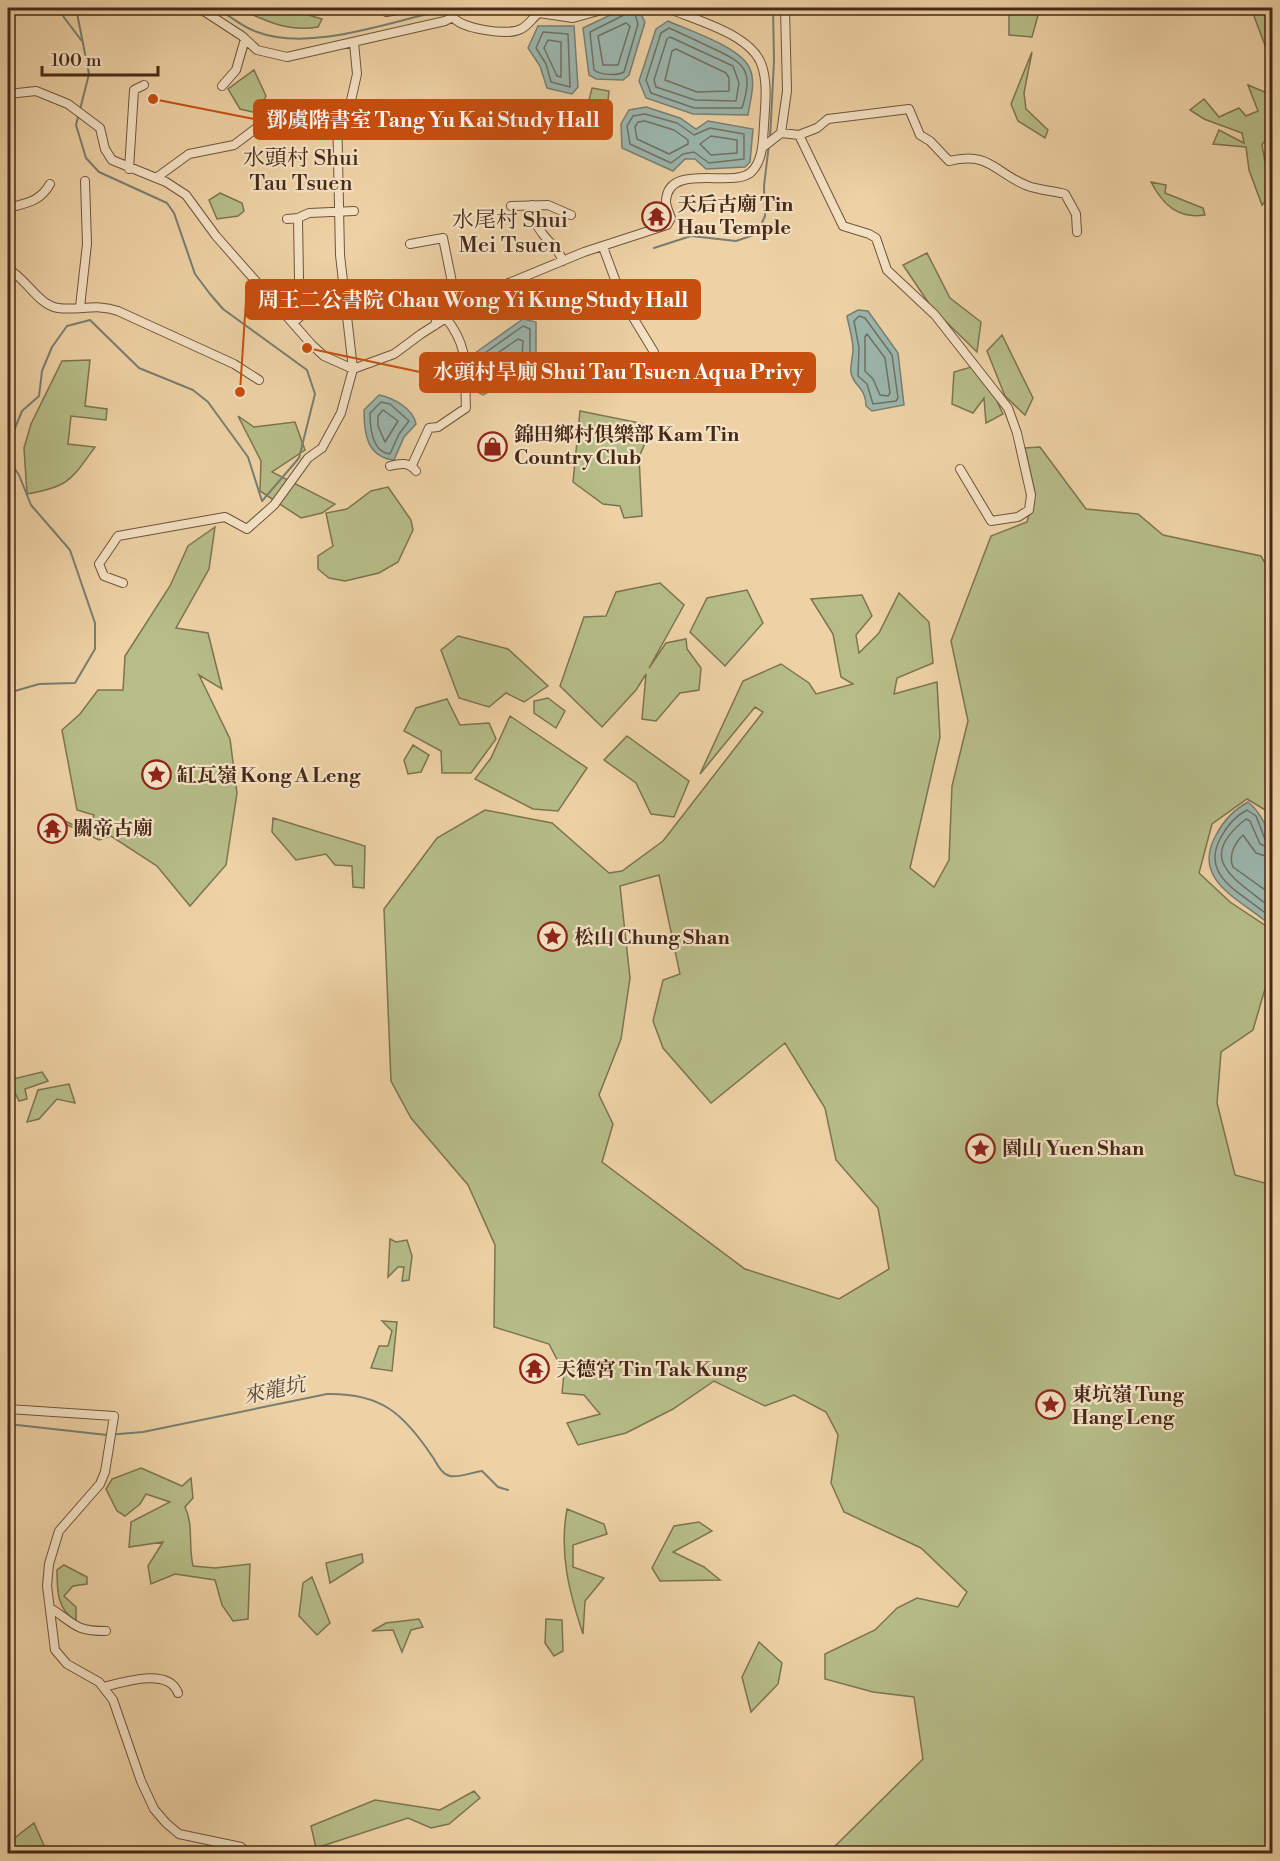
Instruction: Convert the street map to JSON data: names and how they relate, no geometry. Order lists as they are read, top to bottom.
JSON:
{
  "districts": ["水頭村 Shui Tau Tsuen", "水尾村 Shui Mei Tsuen"],
  "water": ["來龍坑"],
  "places": {
    "other": ["鄧虞階書室 Tang Yu Kai Study Hall", "水頭村旱廁 Shui Tau Tsuen Aqua Privy", "周王二公書院 Chau Wong Yi Kung Study Hall"],
    "temple": ["天后古廟 Tin Hau Temple", "關帝古廟", "天德宮 Tin Tak Kung"],
    "shop": ["錦田鄉村俱樂部 Kam Tin Country Club"],
    "place": [
      "缸瓦嶺 Kong A Leng",
      "松山 Chung Shan",
      "園山 Yuen Shan",
      "東坑嶺 Tung Hang Leng"
    ]
  },
  "scale_bar": "100 m"
}
